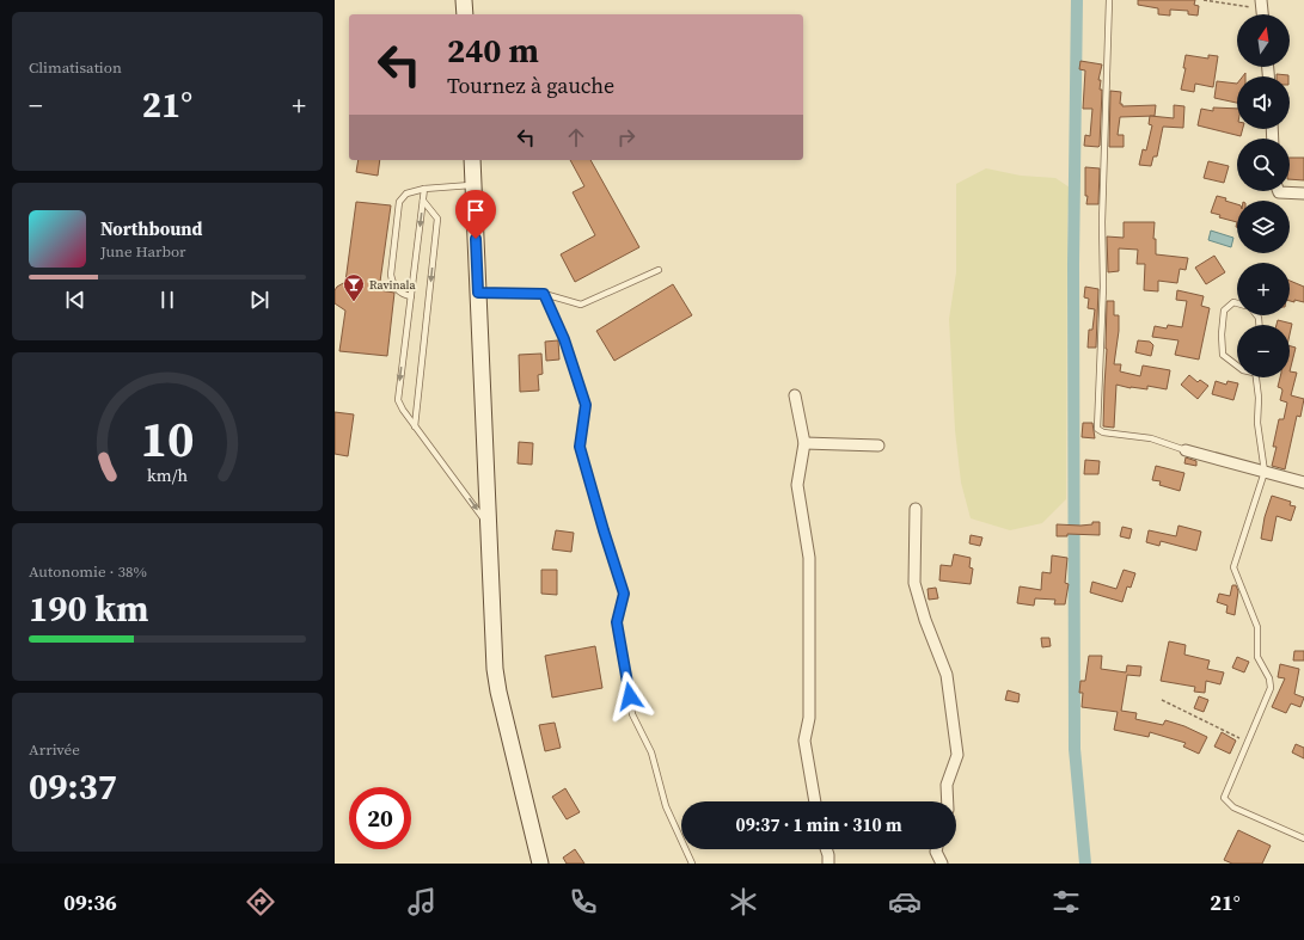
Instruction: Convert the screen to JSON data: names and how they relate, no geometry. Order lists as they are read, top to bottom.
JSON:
{
  "places": {
    "bar": ["Ravinala"]
  },
  "north": "top",
  "page": {
    "tile": [
      "Climatisation",
      ["Autonomie · 38%", "190 km"],
      ["Arrivée", "09:37"]
    ],
    "map_buttons": ["+", "−"],
    "turn": ["240 m", "Tournez à gauche"],
    "heat": ["−", "21°", "+"],
    "song": ["Northbound", "June Harbor"],
    "limit": "20",
    "trip": "09:37 · 1 min · 310 m",
    "tabs": ["09:36", "21°"],
    "gauge": ["10", "km/h"]
  }
}
